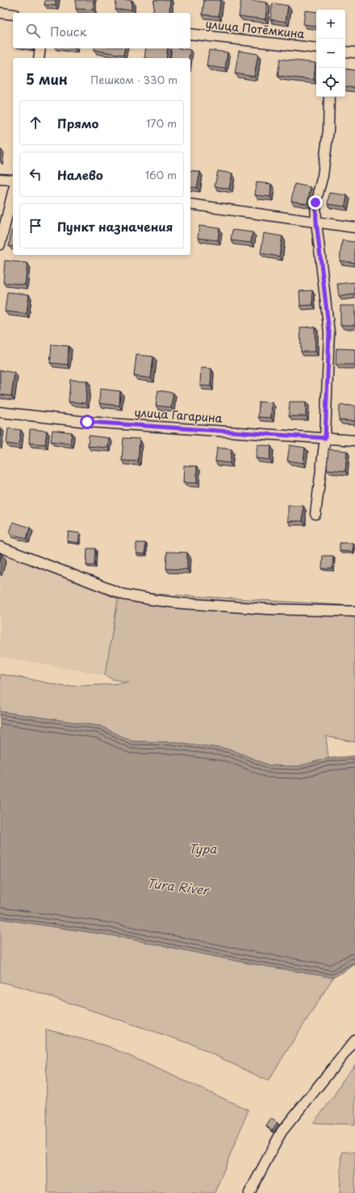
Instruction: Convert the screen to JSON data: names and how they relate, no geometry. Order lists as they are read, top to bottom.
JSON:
{
  "streets": {
    "street": ["улица Потёмкина", "улица Гагарина"]
  },
  "water": ["Тура", "Tura River"],
  "page": {
    "map_buttons": ["+", "−"],
    "search": "Поиск",
    "heading": ["5 мин", "Пешком · 330 m"],
    "list": [
      ["Прямо", "170 m"],
      ["Налево", "160 m"],
      "Пункт назначения"
    ]
  }
}
